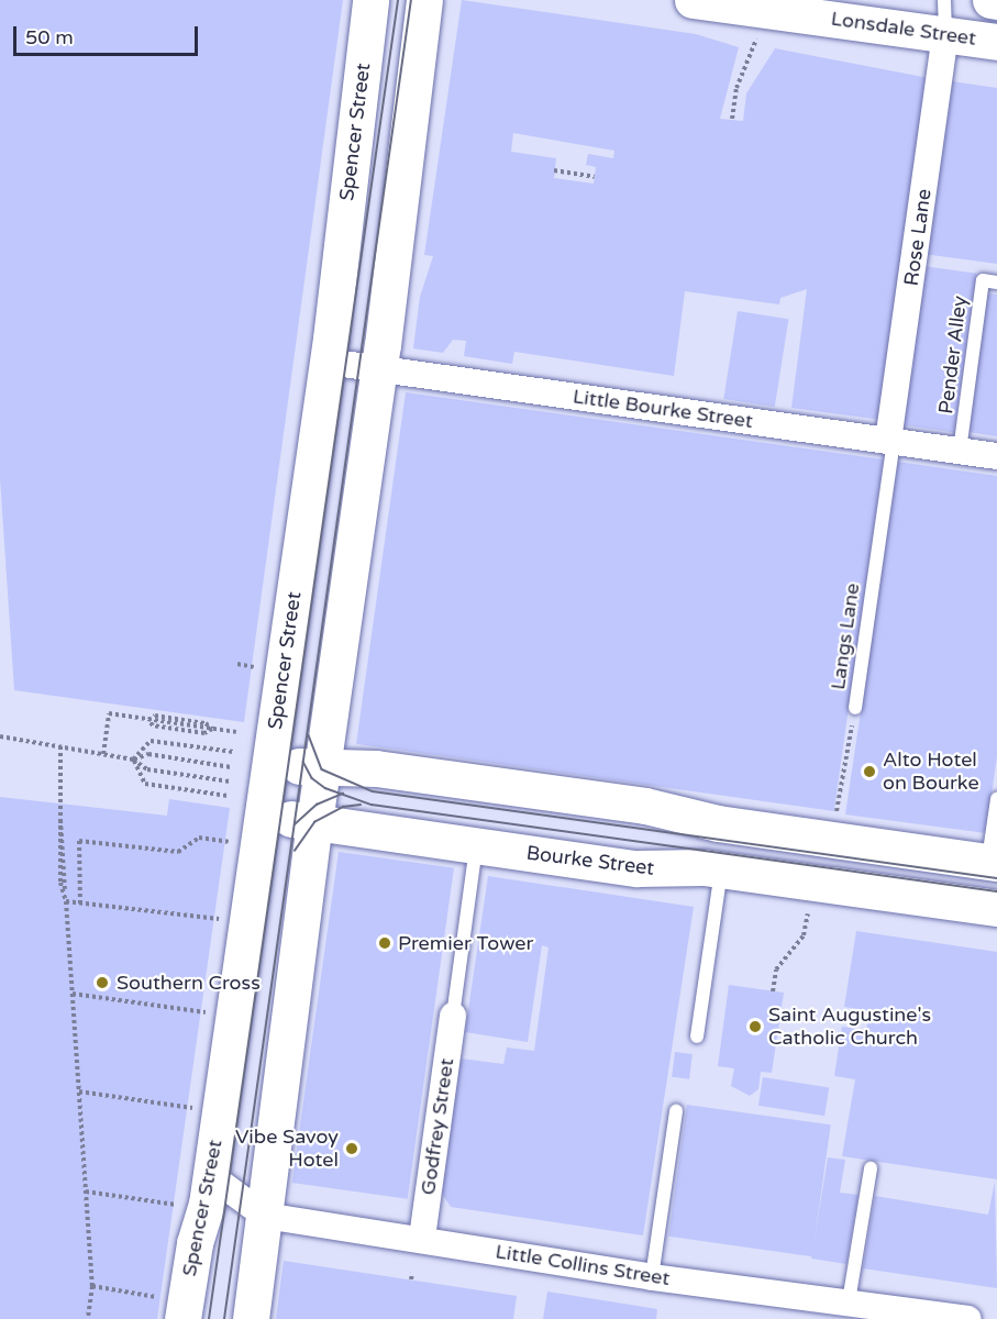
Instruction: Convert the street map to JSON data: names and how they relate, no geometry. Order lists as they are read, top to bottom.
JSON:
{
  "streets": {
    "main road": ["Lonsdale Street", "Spencer Street", "Bourke Street"],
    "street": [
      "Rose Lane",
      "Little Bourke Street",
      "Godfrey Street",
      "Little Collins Street"
    ],
    "lane": ["Pender Alley", "Langs Lane"]
  },
  "crossings": [
    ["Lonsdale Street", "Rose Lane"],
    ["Spencer Street", "Little Bourke Street"],
    ["Spencer Street", "Bourke Street"],
    ["Spencer Street", "Little Collins Street"],
    ["Rose Lane", "Little Bourke Street"],
    ["Rose Lane", "Langs Lane"],
    ["Pender Alley", "Little Bourke Street"],
    ["Little Bourke Street", "Langs Lane"],
    ["Godfrey Street", "Little Collins Street"]
  ],
  "places": [
    "Alto Hotel on Bourke",
    "Premier Tower",
    "Southern Cross",
    "Saint Augustine's Catholic Church",
    "Vibe Savoy Hotel"
  ],
  "scale_bar": "50 m"
}
